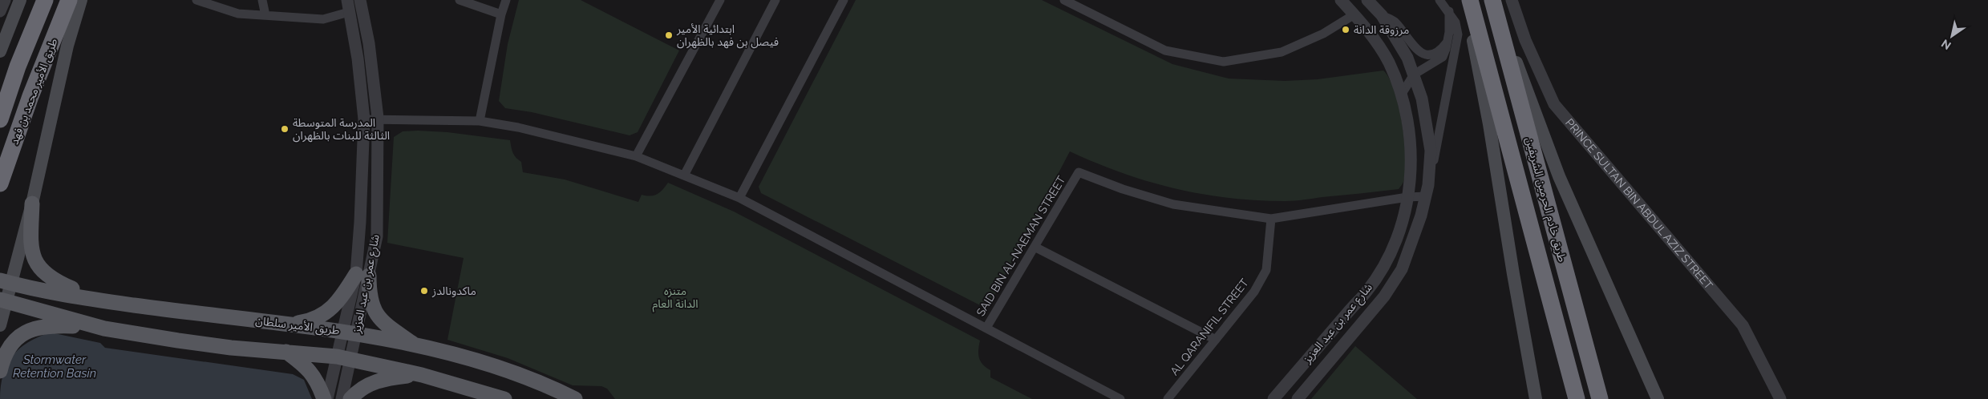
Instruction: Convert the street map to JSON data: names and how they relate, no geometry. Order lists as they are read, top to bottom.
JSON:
{
  "streets": {
    "highway": ["طريق الأمير محمد بن فهد", "طريق خادم الحرمين الشريفين"],
    "main road": ["طريق الأمير سلطان"],
    "street": [
      "PRINCE SULTAN BIN ABDUL AZIZ STREET",
      "SAID BIN AL-NAEMAN STREET",
      "شارع عمر بن عبد العزيز",
      "AL QARANIFIL STREET"
    ]
  },
  "crossings": [
    ["SAID BIN AL-NAEMAN STREET", "شارع عمر بن عبد العزيز"],
    ["SAID BIN AL-NAEMAN STREET", "AL QARANIFIL STREET"],
    ["شارع عمر بن عبد العزيز", "طريق الأمير سلطان"]
  ],
  "water": ["Stormwater Retention Basin"],
  "parks": ["متنزه الدانة العام"],
  "places": [
    "مرزوقة الدانة",
    "ابتدائية الأمير فيصل بن فهد بالظهران",
    "المدرسة المتوسطة الثالثة للبنات بالظهران",
    "ماكدونالدز"
  ],
  "north": "bottom left"
}
